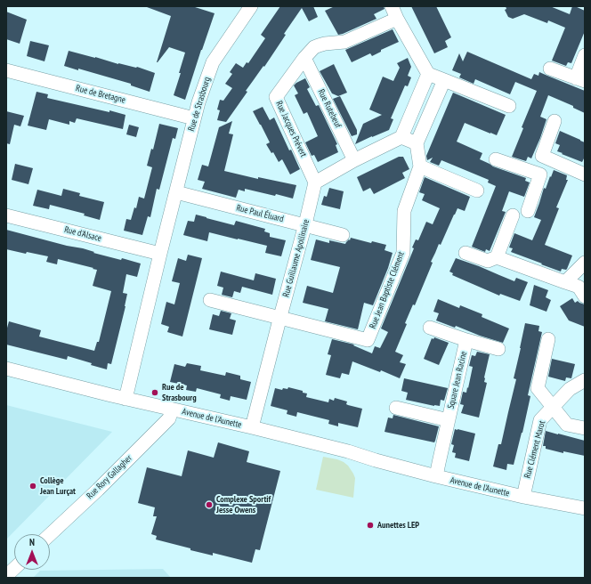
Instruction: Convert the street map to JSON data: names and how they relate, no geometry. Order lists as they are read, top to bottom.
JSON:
{
  "streets": {
    "street": [
      "Rue de Bretagne",
      "Rue de Strasbourg",
      "Rue Rutebeuf",
      "Rue Jacques Prévert",
      "Rue Paul Éluard",
      "Rue d'Alsace",
      "Rue Guillaume Apollinaire",
      "Rue Jean Baptiste Clément",
      "Square Jean Racine",
      "Avenue de l'Aunette",
      "Rue Clément Marot",
      "Rue Rory Gallagher",
      "Avenue de l’Aunette"
    ]
  },
  "crossings": [
    ["Rue de Bretagne", "Rue de Strasbourg"],
    ["Rue de Strasbourg", "Rue Paul Éluard"],
    ["Rue de Strasbourg", "Rue d'Alsace"],
    ["Rue de Strasbourg", "Avenue de l'Aunette"],
    ["Rue Rutebeuf", "Rue Jacques Prévert"],
    ["Rue Jacques Prévert", "Rue Guillaume Apollinaire"],
    ["Rue Paul Éluard", "Rue Guillaume Apollinaire"],
    ["Rue Guillaume Apollinaire", "Rue Jean Baptiste Clément"],
    ["Rue Guillaume Apollinaire", "Avenue de l'Aunette"],
    ["Square Jean Racine", "Avenue de l’Aunette"],
    ["Avenue de l'Aunette", "Rue Rory Gallagher"],
    ["Avenue de l'Aunette", "Avenue de l’Aunette"],
    ["Rue Clément Marot", "Avenue de l’Aunette"]
  ],
  "places": [
    "Rue de Strasbourg",
    "Collège Jean Lurçat",
    "Complexe Sportif Jesse Owens",
    "Aunettes LEP"
  ],
  "north": "top"
}
